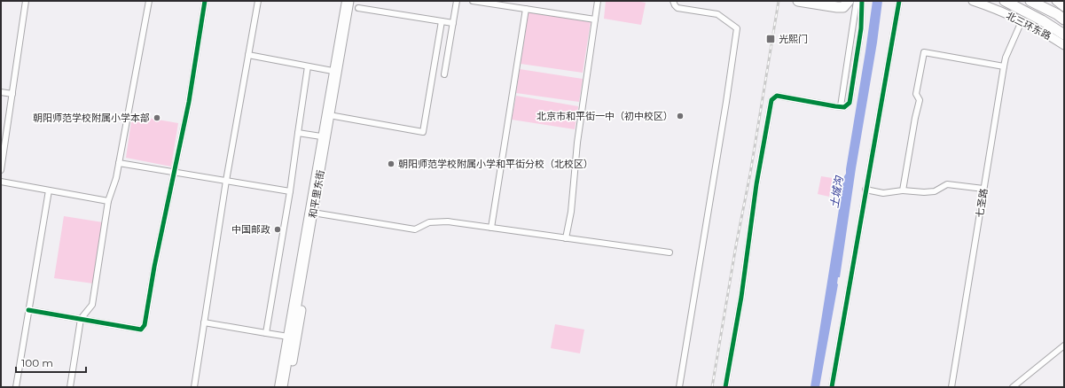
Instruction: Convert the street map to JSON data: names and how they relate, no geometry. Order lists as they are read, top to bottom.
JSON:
{
  "streets": {
    "street": ["北三环东路", "和平里东街", "七圣路"]
  },
  "crossings": [
    ["北三环东路", "七圣路"]
  ],
  "water": ["土城沟"],
  "places": {
    "transit": ["光熙门"],
    "other": [
      "北京市和平街一中（初中校区）",
      "朝阳师范学校附属小学本部",
      "朝阳师范学校附属小学和平街分校（北校区）",
      "中国邮政"
    ]
  },
  "scale_bar": "100 m"
}
